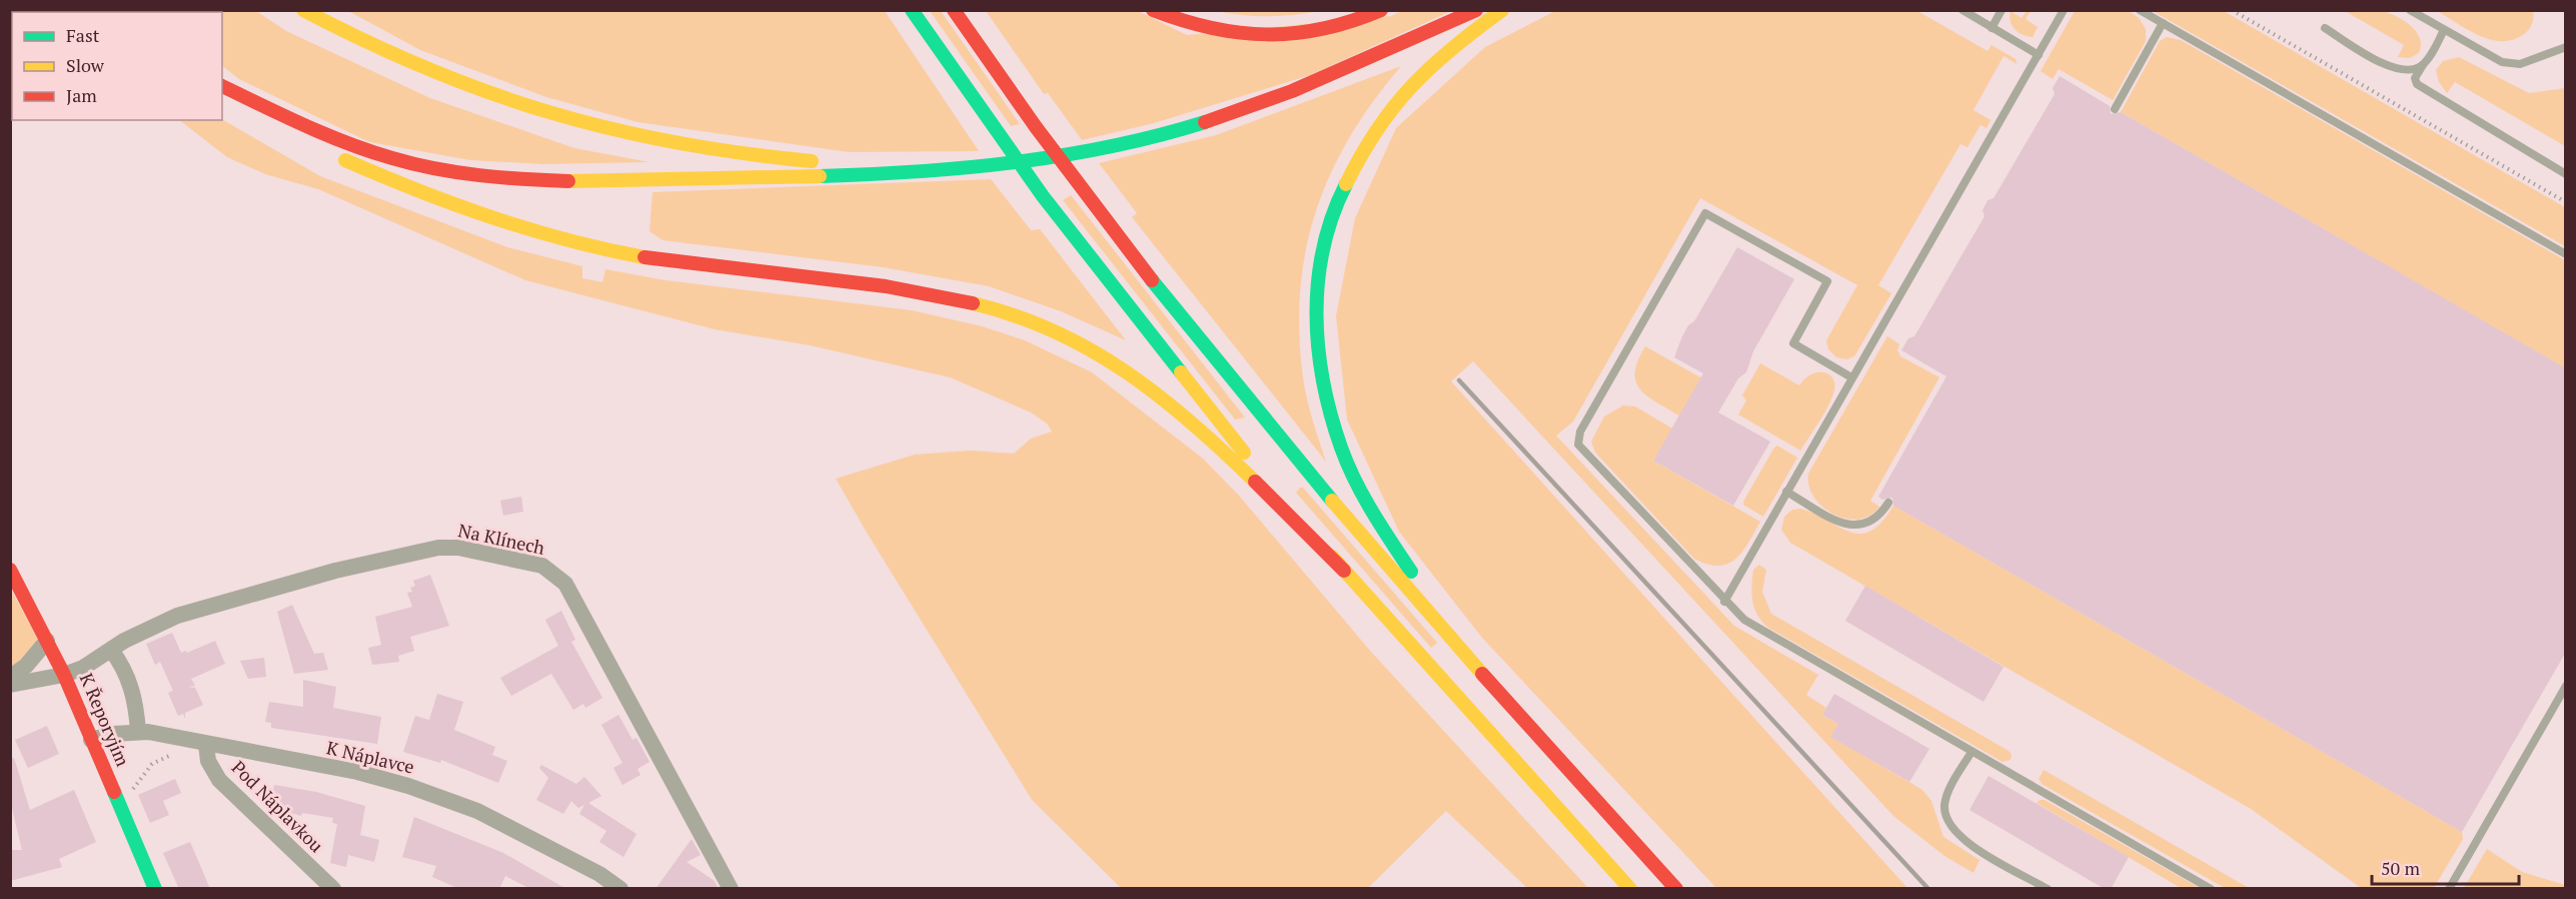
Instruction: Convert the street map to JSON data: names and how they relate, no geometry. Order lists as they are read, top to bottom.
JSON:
{
  "streets": {
    "main road": ["K Řeporyjím"],
    "street": ["Na Klínech", "K Náplavce", "Pod Náplavkou"]
  },
  "crossings": [
    ["Na Klínech", "K Řeporyjím"],
    ["K Řeporyjím", "K Náplavce"],
    ["K Náplavce", "Pod Náplavkou"]
  ],
  "legend": ["Fast", "Slow", "Jam"],
  "scale_bar": "50 m"
}
